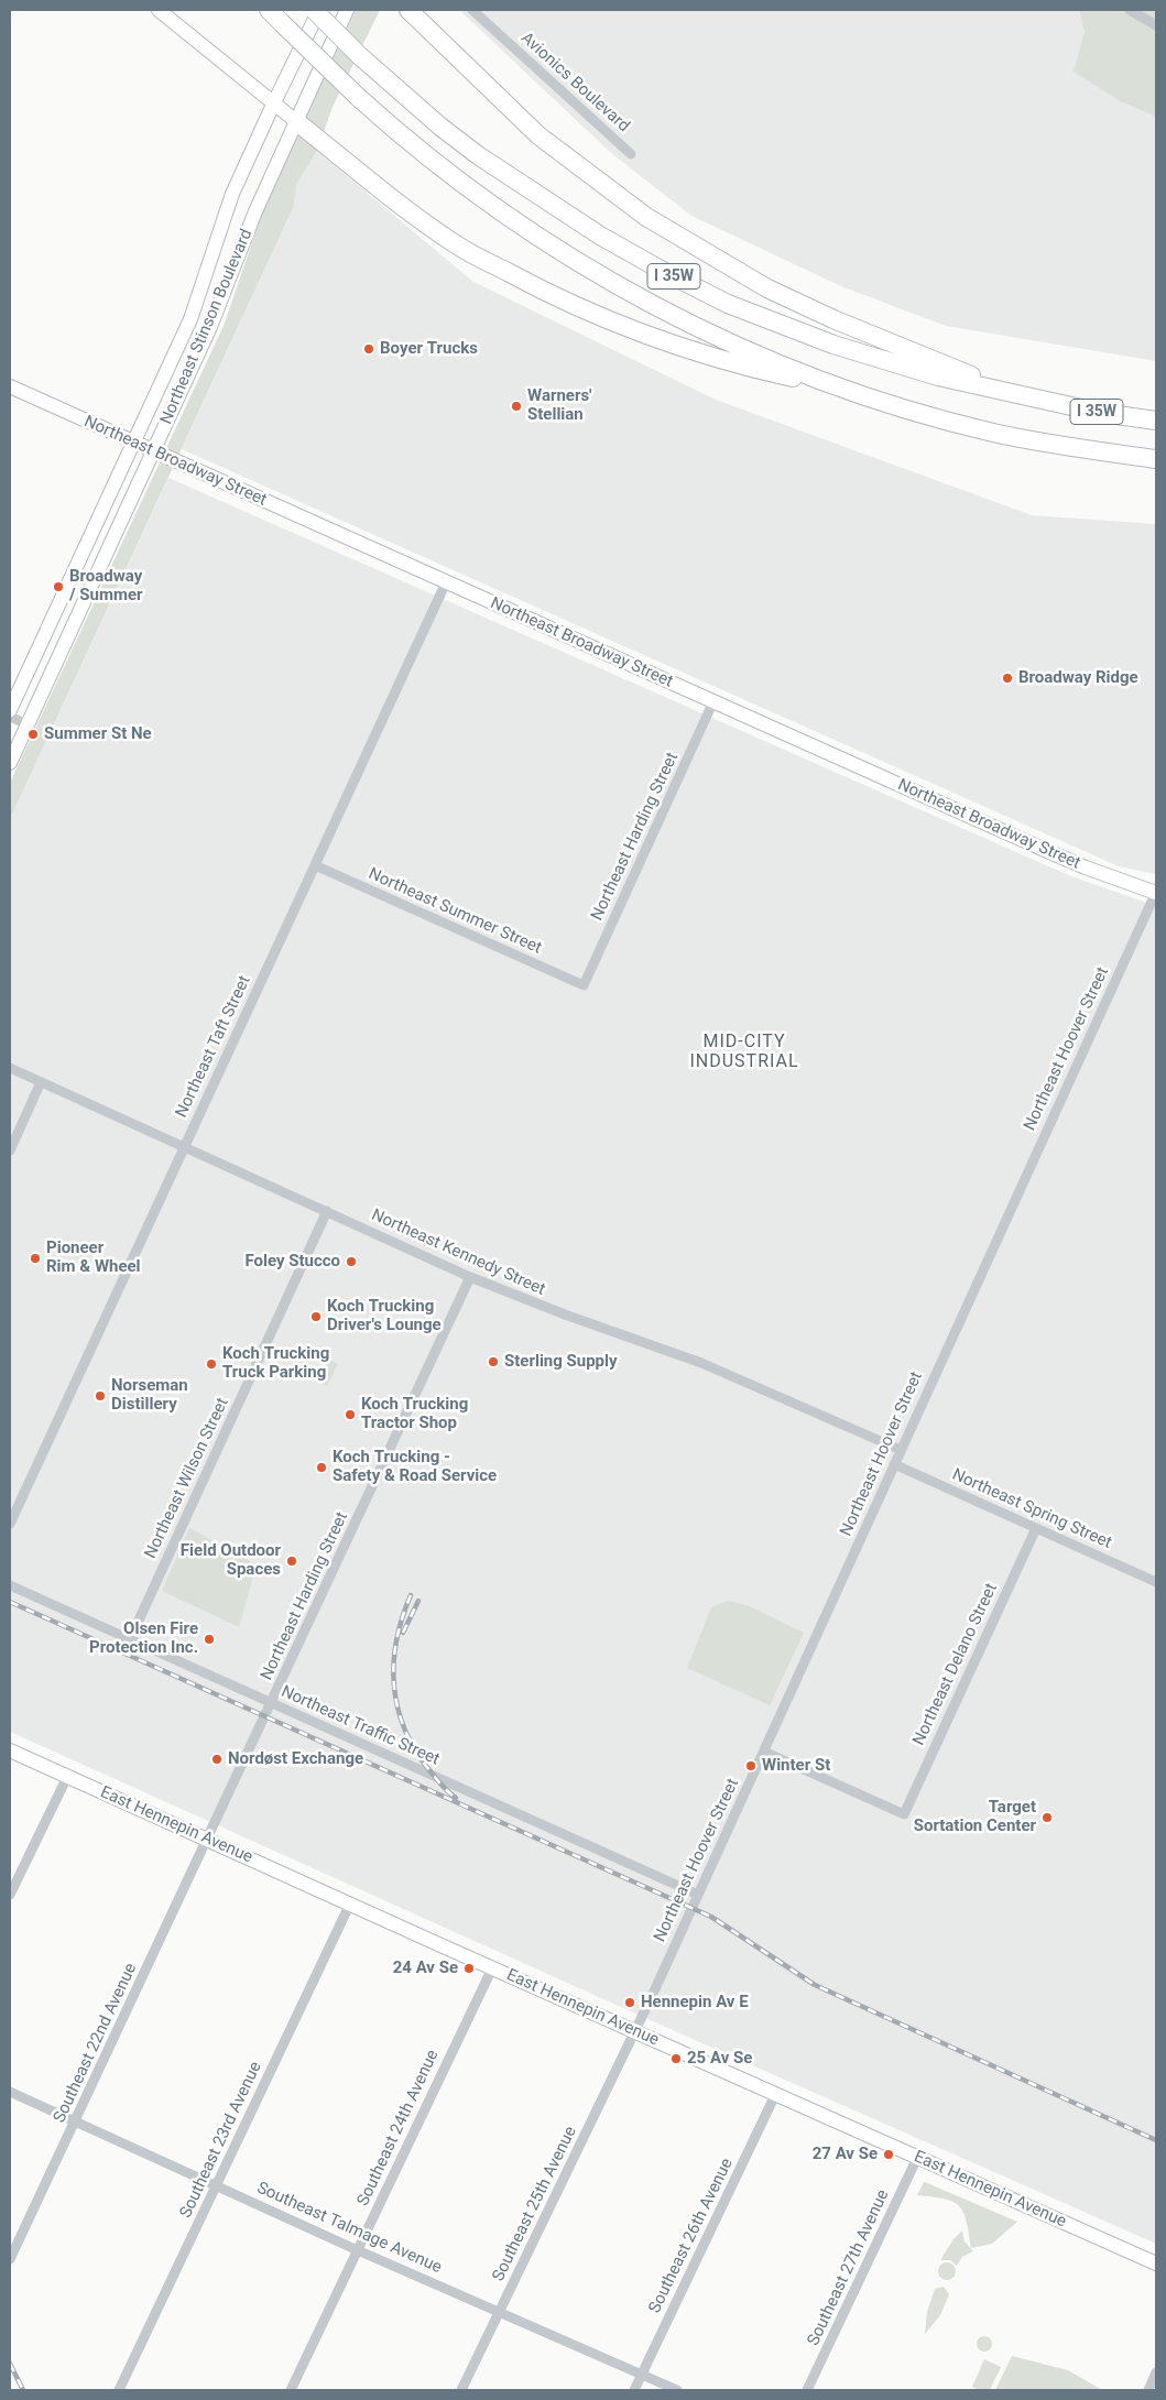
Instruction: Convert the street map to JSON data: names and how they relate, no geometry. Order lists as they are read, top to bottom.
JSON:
{
  "streets": {
    "highway": ["I 35W"],
    "main road": ["Northeast Stinson Boulevard", "Northeast Broadway Street", "East Hennepin Avenue"],
    "street": [
      "Avionics Boulevard",
      "Northeast Harding Street",
      "Northeast Summer Street",
      "Northeast Taft Street",
      "Northeast Hoover Street",
      "Northeast Kennedy Street",
      "Northeast Wilson Street",
      "Northeast Spring Street",
      "Northeast Delano Street",
      "Northeast Traffic Street",
      "Southeast 22nd Avenue",
      "Southeast 24th Avenue",
      "Southeast 23rd Avenue",
      "Southeast 25th Avenue",
      "Southeast Talmage Avenue",
      "Southeast 26th Avenue",
      "Southeast 27th Avenue"
    ]
  },
  "crossings": [
    ["Northeast Stinson Boulevard", "Northeast Broadway Street"],
    ["Northeast Broadway Street", "Northeast Harding Street"],
    ["Northeast Broadway Street", "Northeast Taft Street"],
    ["Northeast Broadway Street", "Northeast Hoover Street"],
    ["Northeast Harding Street", "Northeast Summer Street"],
    ["Northeast Harding Street", "Northeast Kennedy Street"],
    ["Northeast Harding Street", "Northeast Traffic Street"],
    ["Northeast Harding Street", "East Hennepin Avenue"],
    ["Northeast Harding Street", "Southeast 22nd Avenue"],
    ["Northeast Summer Street", "Northeast Taft Street"],
    ["Northeast Taft Street", "Northeast Kennedy Street"],
    ["Northeast Hoover Street", "Northeast Kennedy Street"],
    ["Northeast Hoover Street", "Northeast Spring Street"],
    ["Northeast Hoover Street", "Northeast Delano Street"],
    ["Northeast Hoover Street", "Northeast Traffic Street"],
    ["Northeast Hoover Street", "East Hennepin Avenue"],
    ["Northeast Hoover Street", "Southeast 25th Avenue"],
    ["Northeast Kennedy Street", "Northeast Wilson Street"],
    ["Northeast Wilson Street", "Northeast Traffic Street"],
    ["Northeast Spring Street", "Northeast Delano Street"],
    ["East Hennepin Avenue", "Southeast 22nd Avenue"],
    ["East Hennepin Avenue", "Southeast 24th Avenue"],
    ["East Hennepin Avenue", "Southeast 23rd Avenue"],
    ["East Hennepin Avenue", "Southeast 25th Avenue"],
    ["East Hennepin Avenue", "Southeast 26th Avenue"],
    ["East Hennepin Avenue", "Southeast 27th Avenue"],
    ["Southeast 22nd Avenue", "Southeast Talmage Avenue"],
    ["Southeast 24th Avenue", "Southeast Talmage Avenue"],
    ["Southeast 23rd Avenue", "Southeast Talmage Avenue"],
    ["Southeast 25th Avenue", "Southeast Talmage Avenue"],
    ["Southeast Talmage Avenue", "Southeast 26th Avenue"]
  ],
  "districts": ["MID-CITY INDUSTRIAL"],
  "places": [
    "Boyer Trucks",
    "Warners' Stellian",
    "Broadway / Summer",
    "Broadway Ridge",
    "Summer St Ne",
    "Pioneer Rim & Wheel",
    "Foley Stucco",
    "Koch Trucking Driver's Lounge",
    "Sterling Supply",
    "Koch Trucking Truck Parking",
    "Norseman Distillery",
    "Koch Trucking Tractor Shop",
    "Koch Trucking - Safety & Road Service",
    "Field Outdoor Spaces",
    "Olsen Fire Protection Inc.",
    "Nordøst Exchange",
    "Winter St",
    "Target Sortation Center",
    "24 Av Se",
    "Hennepin Av E",
    "25 Av Se",
    "27 Av Se"
  ]
}
